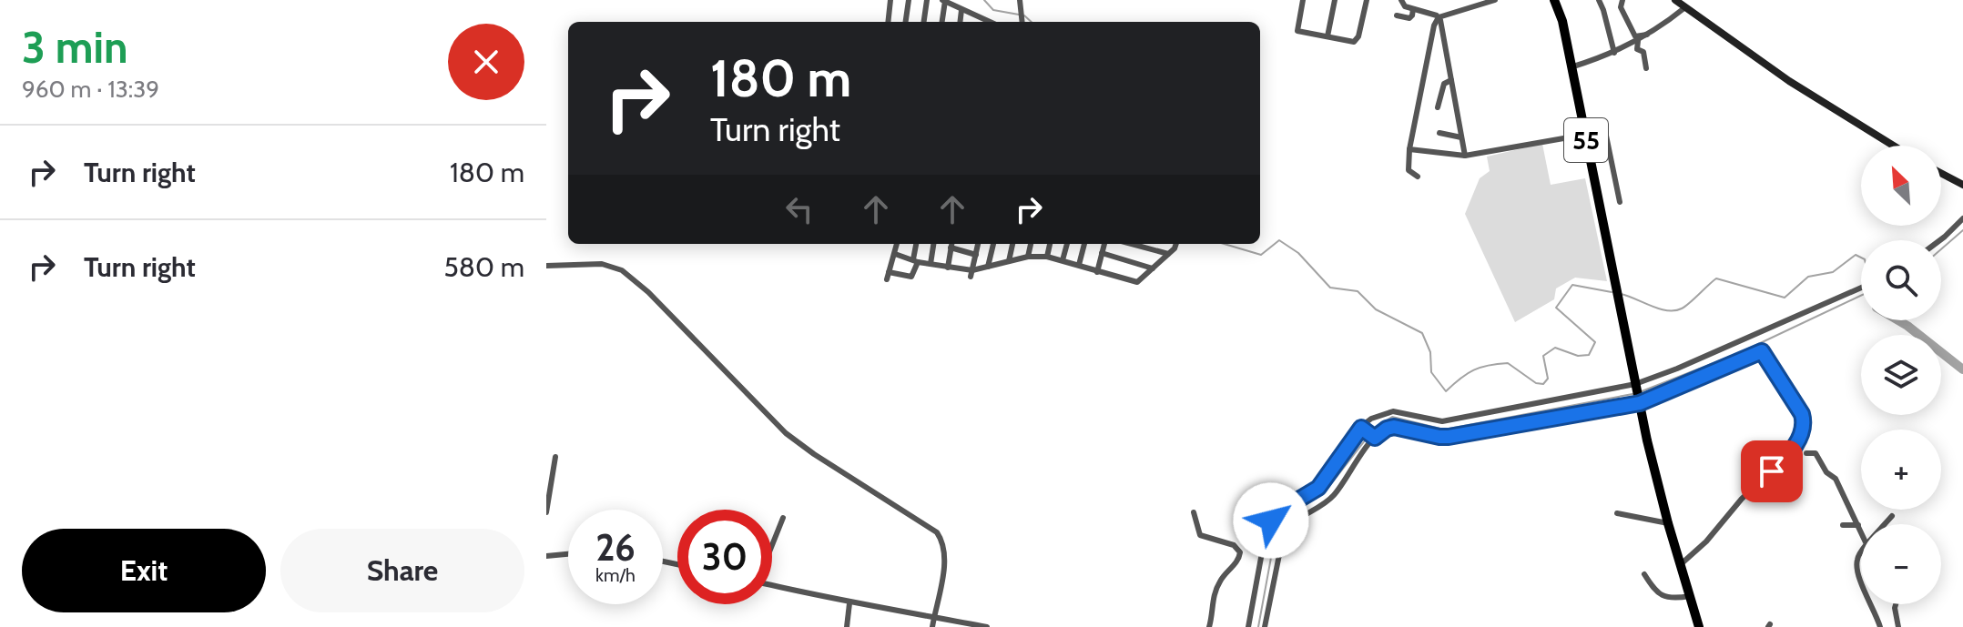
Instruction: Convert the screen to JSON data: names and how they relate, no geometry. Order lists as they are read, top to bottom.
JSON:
{
  "streets": {
    "highway": ["55"]
  },
  "north": "top left",
  "page": {
    "heading": ["3 min", "960 m · 13:39"],
    "turn": ["180 m", "Turn right"],
    "list": [
      {
        "name": "Turn right",
        "value": "180 m"
      },
      {
        "name": "Turn right",
        "value": "580 m"
      }
    ],
    "map_buttons": ["+", "−"],
    "speed": "26 km/h",
    "limit": "30",
    "buttons": ["Exit", "Share"]
  }
}
